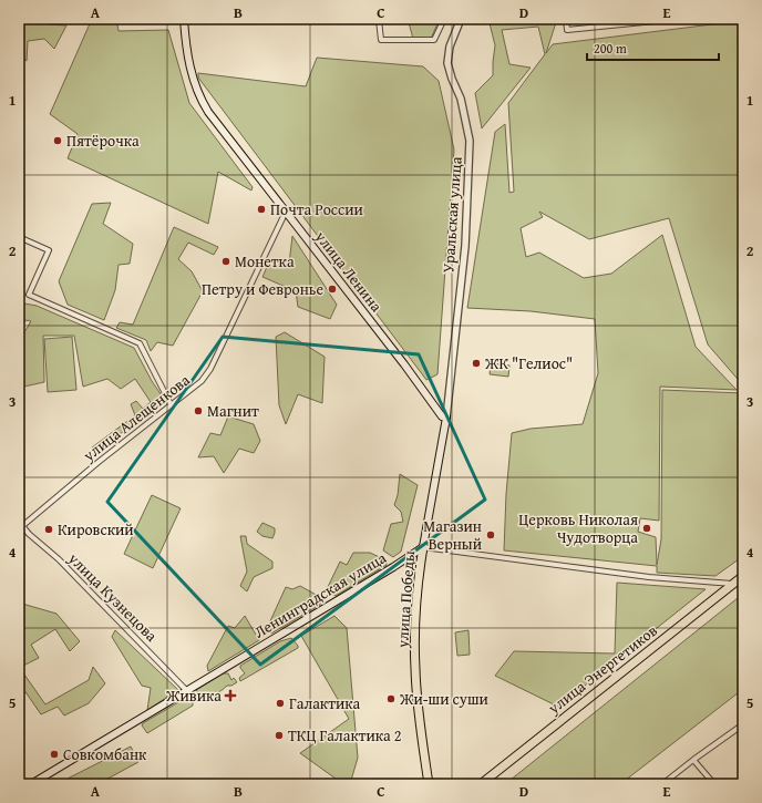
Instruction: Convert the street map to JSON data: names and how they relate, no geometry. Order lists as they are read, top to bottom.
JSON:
{
  "streets": {
    "main road": [
      "улица Ленина",
      "Ленинградская улица",
      "улица Победы",
      "улица Энергетиков"
    ],
    "street": ["Уральская улица", "улица Алещенкова", "улица Кузнецова"]
  },
  "crossings": [
    ["Уральская улица", "улица Ленина"],
    ["Уральская улица", "улица Победы"],
    ["улица Ленина", "улица Алещенкова"],
    ["улица Ленина", "улица Победы"],
    ["улица Алещенкова", "улица Кузнецова"],
    ["Ленинградская улица", "улица Кузнецова"],
    ["Ленинградская улица", "улица Победы"]
  ],
  "places": {
    "other": [
      "Пятёрочка",
      "Почта России",
      "Монетка",
      "Петру и Февронье",
      "ЖК \"Гелиос\"",
      "Магнит",
      "Церковь Николая Чудотворца",
      "Кировский",
      "Магазин Верный",
      "Жи-ши суши",
      "Галактика",
      "ТКЦ Галактика 2",
      "Совкомбанк"
    ],
    "health": ["Живика"]
  },
  "scale_bar": "200 m",
  "grid": {
    "columns": [
      "A",
      "B",
      "C",
      "D",
      "E"
    ],
    "rows": [
      "1",
      "2",
      "3",
      "4",
      "5"
    ]
  }
}
